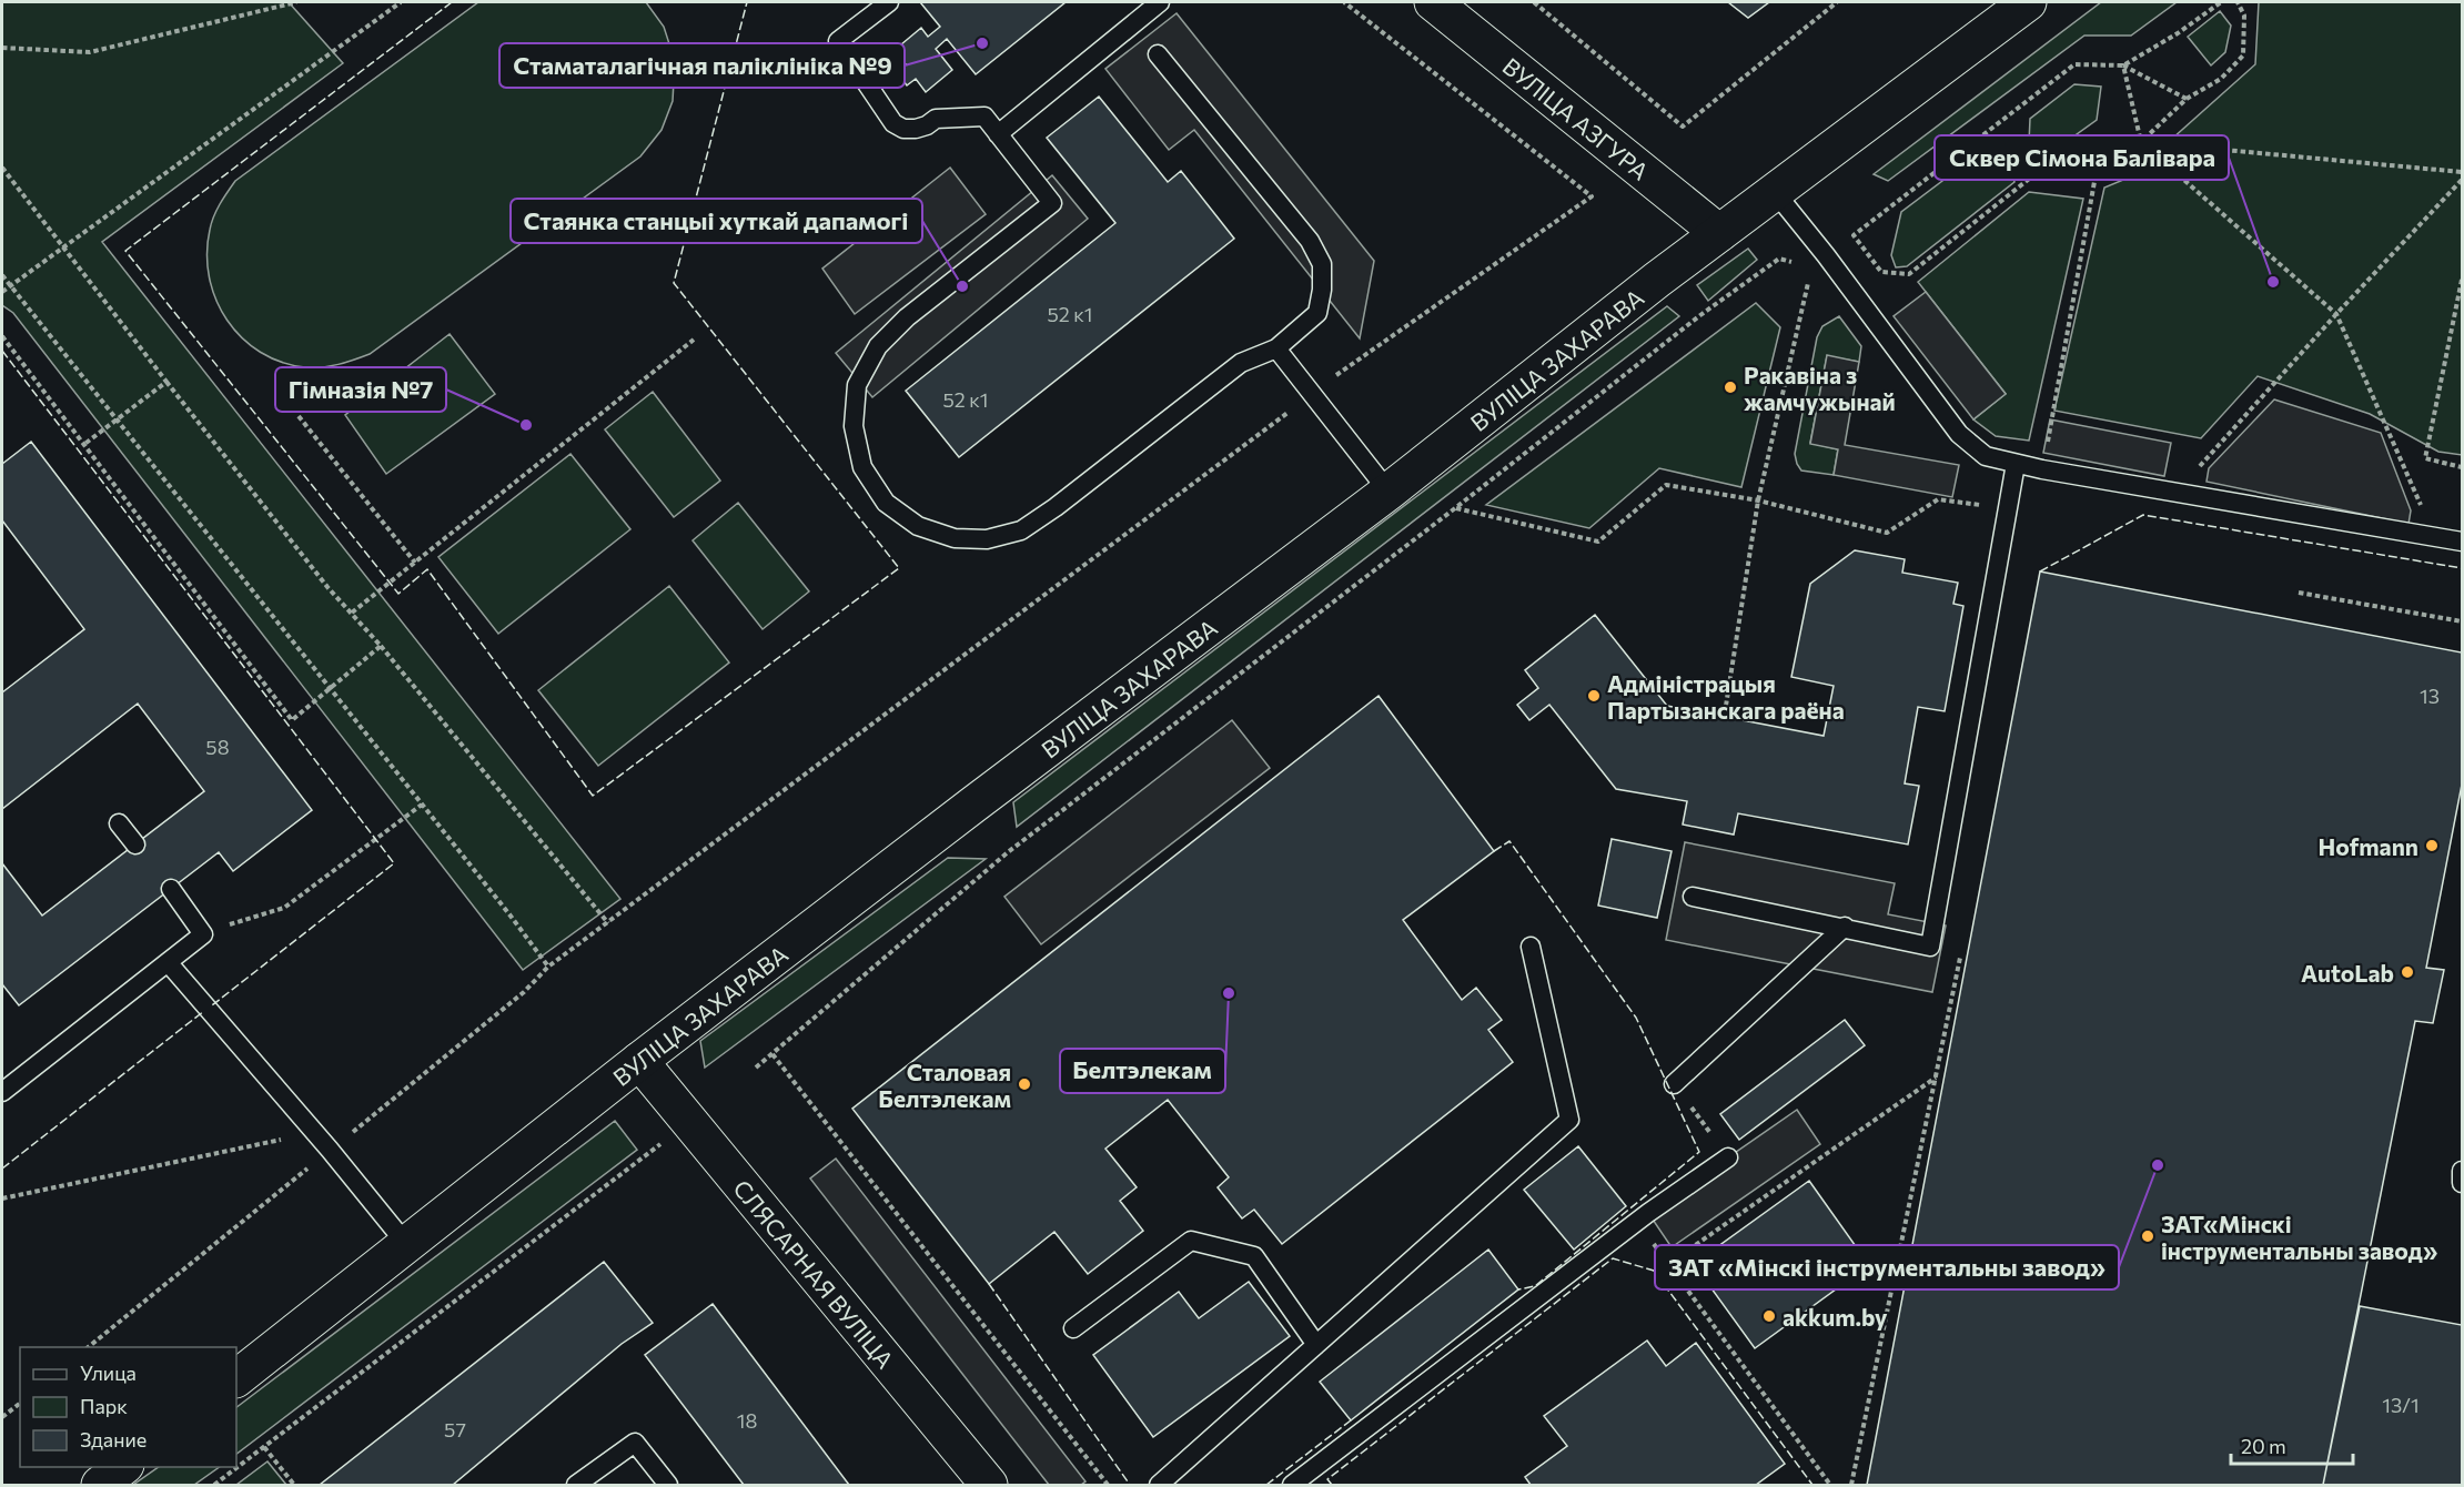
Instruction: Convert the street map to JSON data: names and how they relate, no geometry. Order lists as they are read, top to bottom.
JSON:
{
  "streets": {
    "main road": ["ВУЛІЦА АЗГУРА", "ВУЛІЦА ЗАХАРАВА", "СЛЯСАРНАЯ ВУЛІЦА"]
  },
  "crossings": [
    ["ВУЛІЦА АЗГУРА", "ВУЛІЦА ЗАХАРАВА"],
    ["ВУЛІЦА ЗАХАРАВА", "СЛЯСАРНАЯ ВУЛІЦА"]
  ],
  "places": [
    "Стаматалагічная паліклініка №9",
    "Сквер Сімона Балівара",
    "Стаянка станцыі хуткай дапамогі",
    "Ракавіна з жамчужынай",
    "Гімназія №7",
    "Адміністрацыя Партызанскага раёна",
    "Hofmann",
    "AutoLab",
    "Белтэлекам",
    "Сталовая Белтэлекам",
    "ЗАТ «Мінскі інструментальны завод»",
    "ЗАТ«Мінскі інструментальны завод»",
    "akkum.by"
  ],
  "house_numbers": [
    "52 к1",
    "52 к1",
    "13",
    "58",
    "13/1",
    "18",
    "57"
  ],
  "legend": ["Улица", "Парк", "Здание"],
  "scale_bar": "20 m"
}
